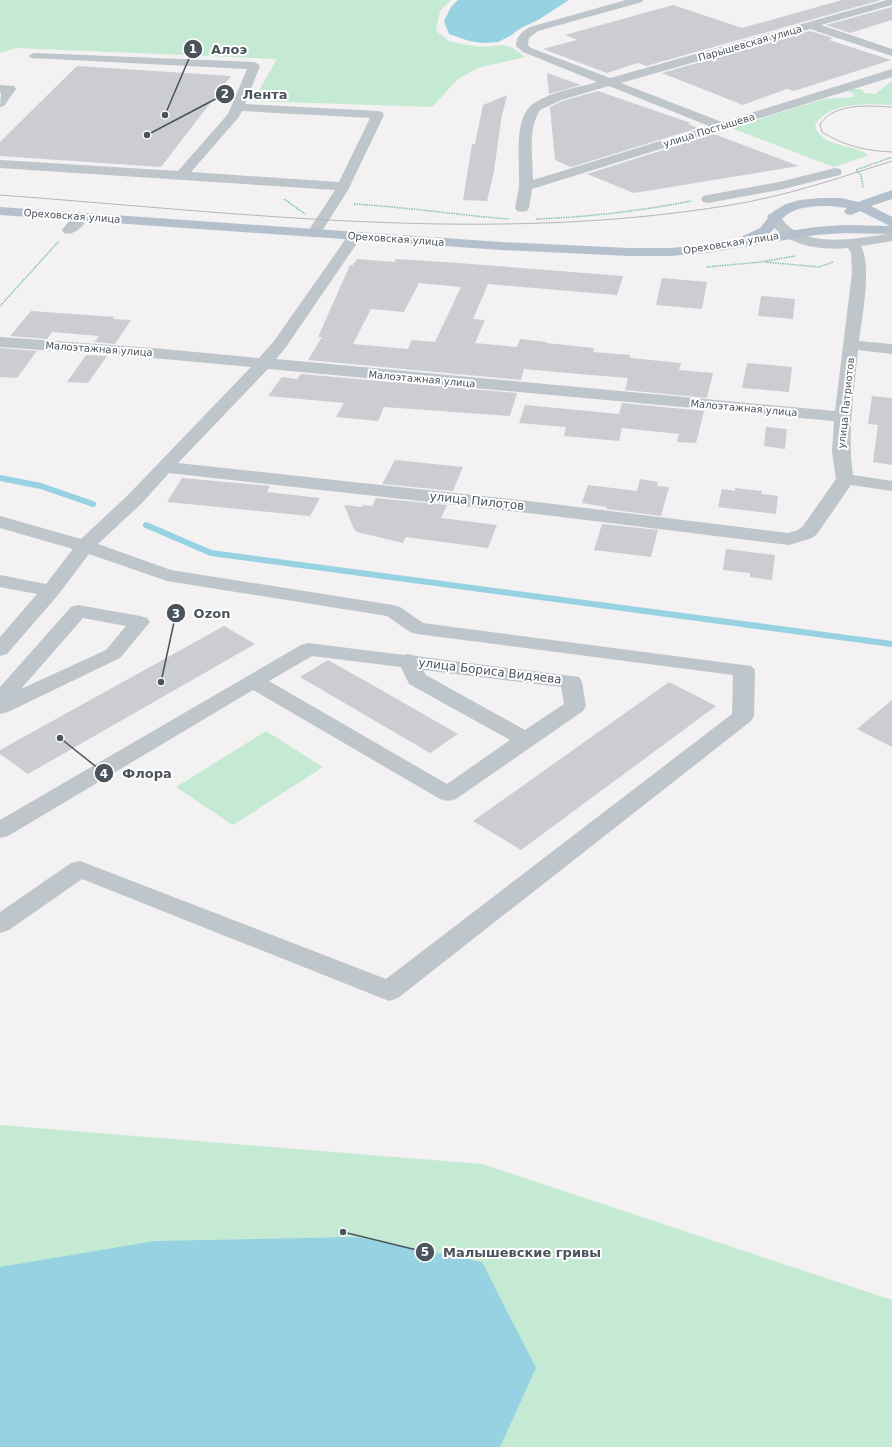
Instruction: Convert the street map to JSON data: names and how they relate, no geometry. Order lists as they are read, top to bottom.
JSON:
{
  "streets": {
    "main road": ["Ореховская улица"],
    "street": [
      "Парышевская улица",
      "улица Постышева",
      "Малоэтажная улица",
      "улица Патриотов",
      "улица Пилотов",
      "улица Бориса Видяева"
    ]
  },
  "crossings": [
    ["Парышевская улица", "улица Постышева"],
    ["Малоэтажная улица", "улица Патриотов"],
    ["улица Патриотов", "улица Пилотов"]
  ],
  "places": [
    "Алоэ",
    "Лента",
    "Ozon",
    "Флора",
    "Малышевские гривы"
  ]
}
